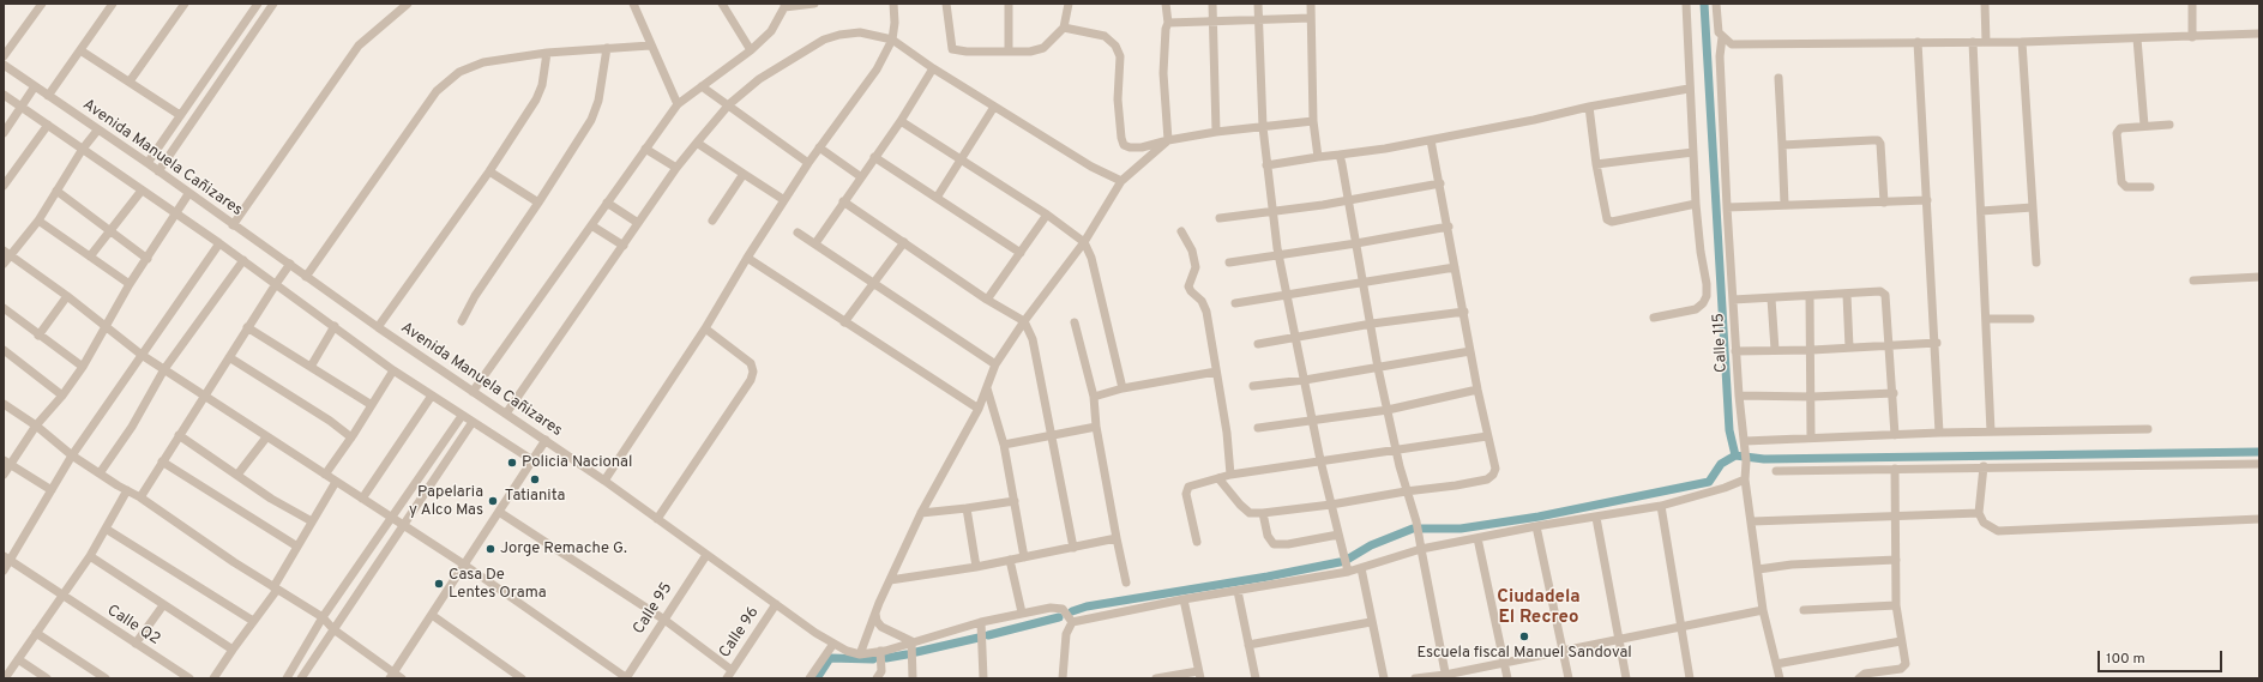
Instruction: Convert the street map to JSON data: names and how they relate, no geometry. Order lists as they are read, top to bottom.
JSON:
{
  "streets": {
    "street": [
      "Avenida Manuela Cañizares",
      "Calle 115",
      "Calle 95",
      "Calle Q2",
      "Calle 96"
    ]
  },
  "crossings": [
    ["Avenida Manuela Cañizares", "Calle 95"],
    ["Avenida Manuela Cañizares", "Calle 96"]
  ],
  "districts": ["Ciudadela El Recreo"],
  "places": [
    "Policia Nacional",
    "Tatianita",
    "Papelaria y Alco Mas",
    "Jorge Remache G.",
    "Casa De Lentes Orama",
    "Escuela fiscal Manuel Sandoval"
  ],
  "scale_bar": "100 m"
}
